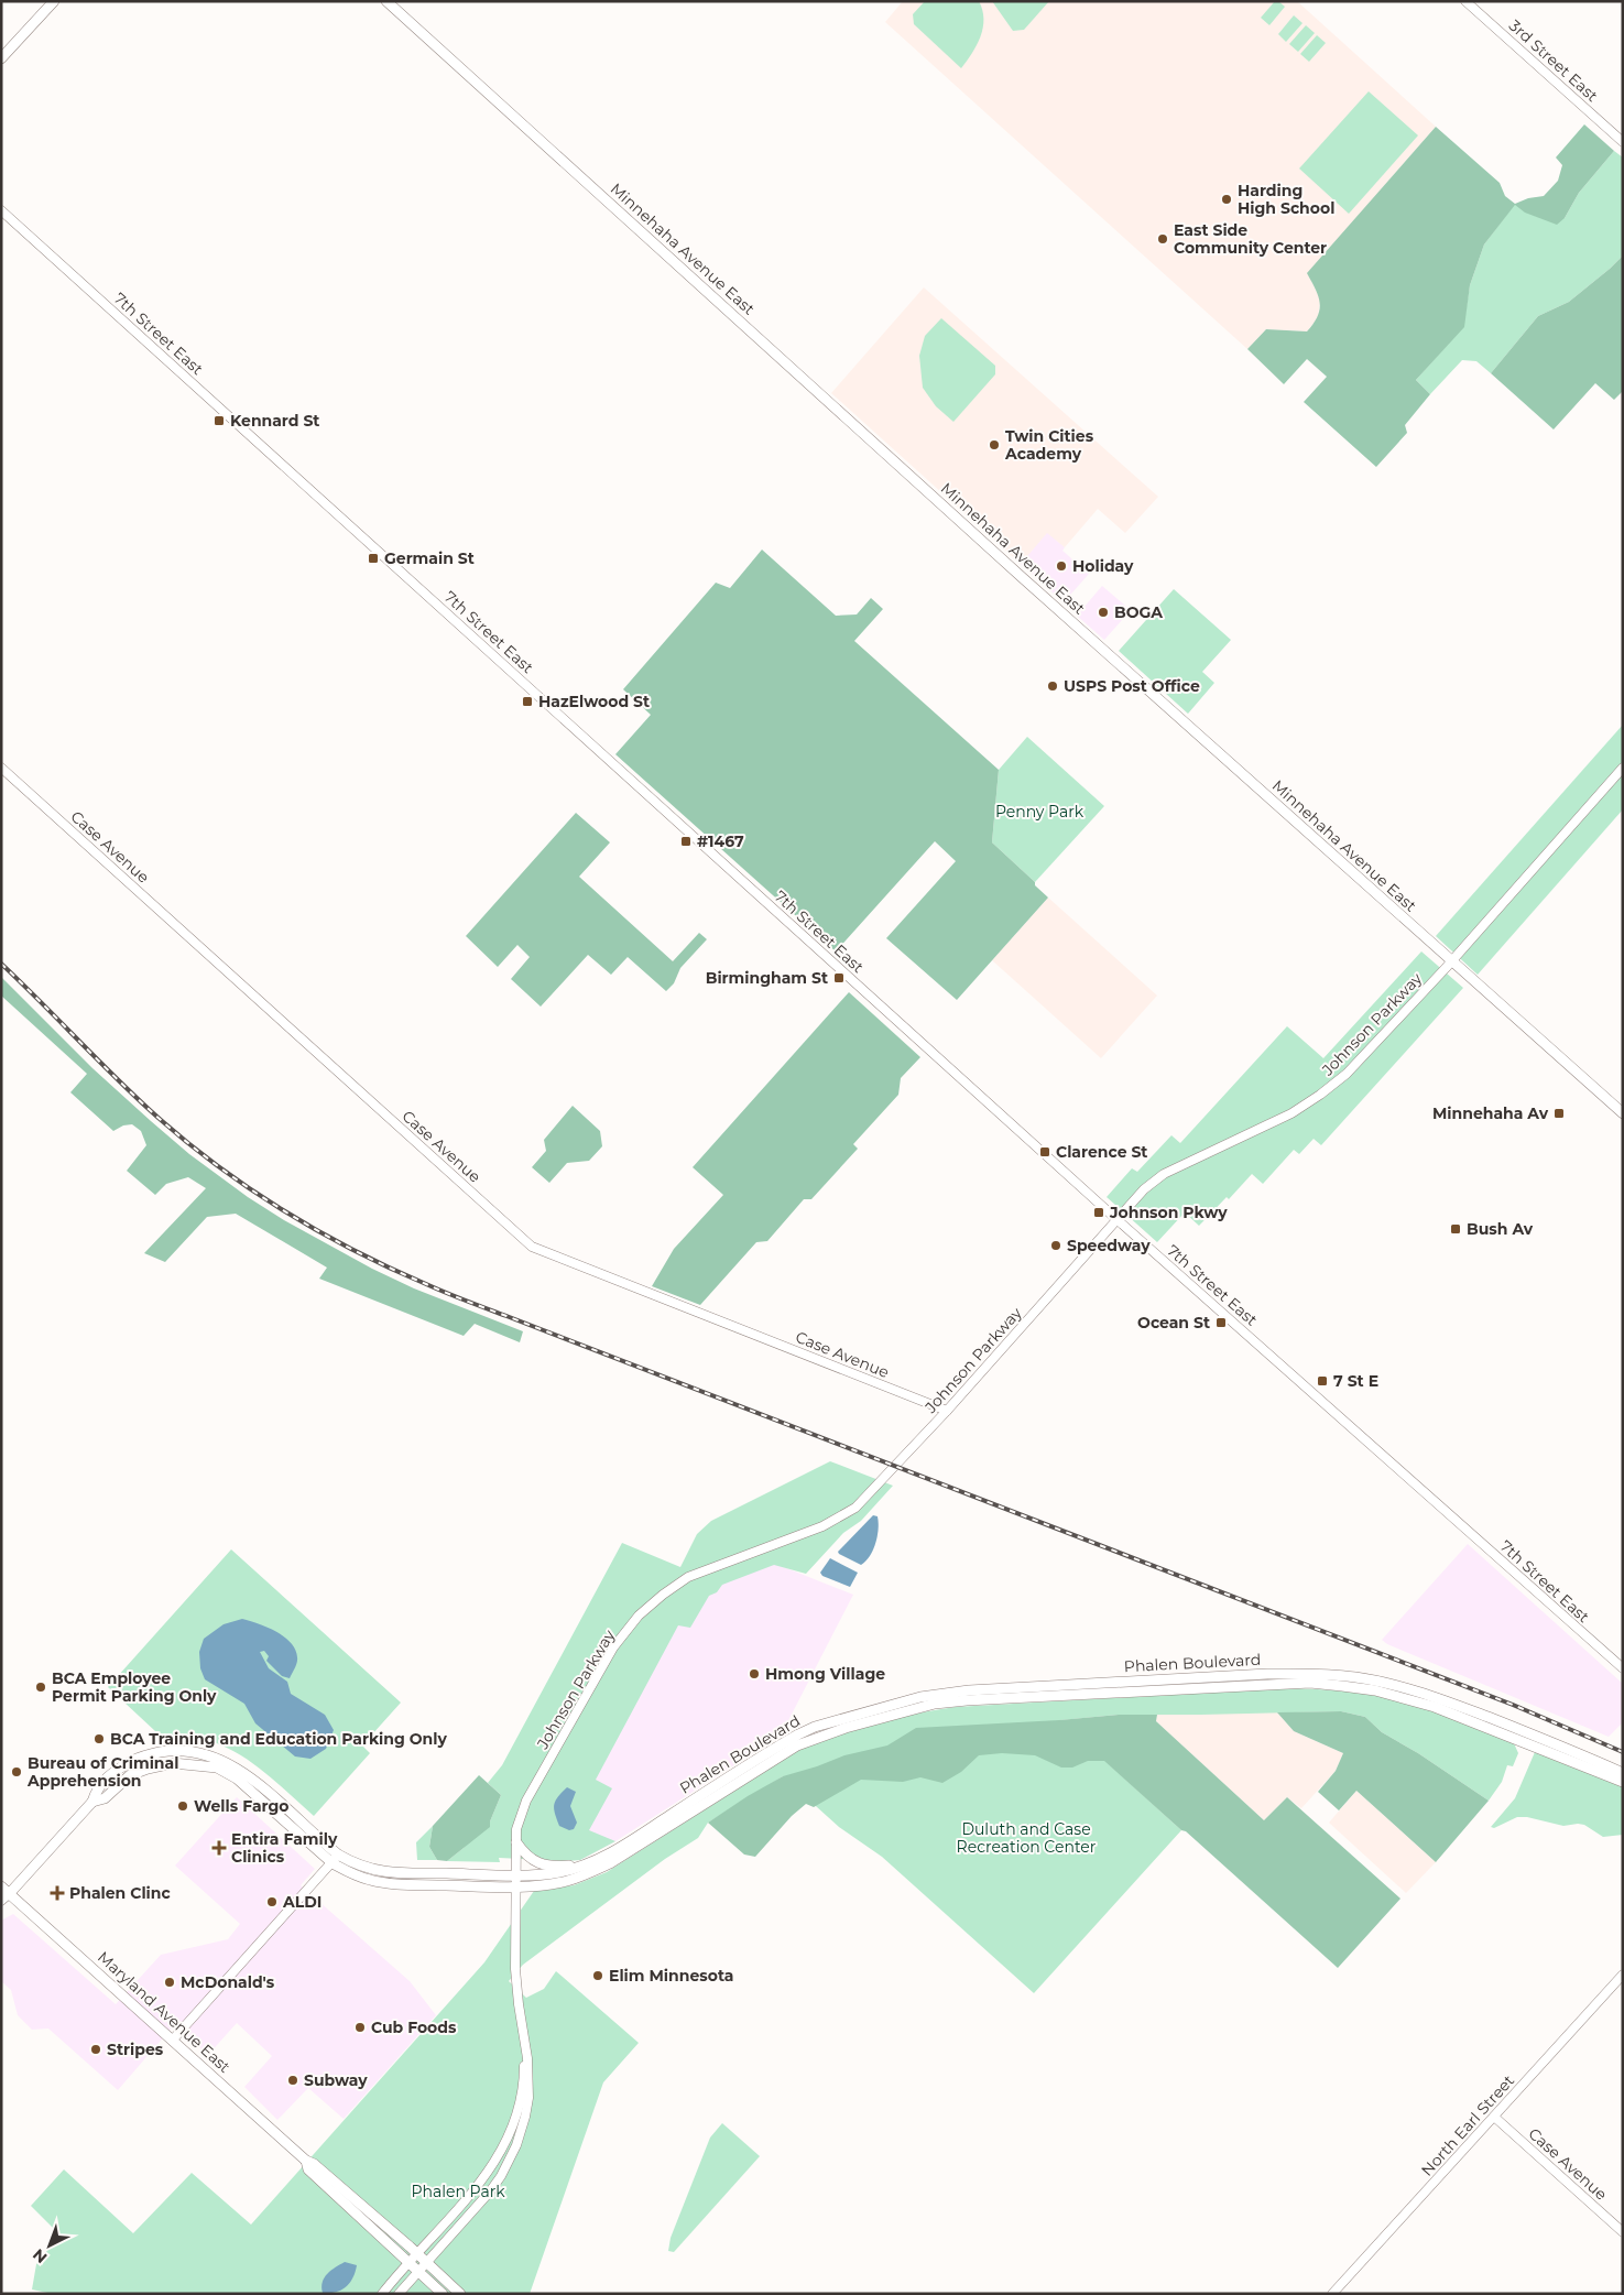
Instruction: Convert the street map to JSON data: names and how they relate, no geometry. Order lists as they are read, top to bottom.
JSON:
{
  "streets": {
    "main road": ["Minnehaha Avenue East", "Phalen Boulevard", "Maryland Avenue East"],
    "street": [
      "3rd Street East",
      "7th Street East",
      "Case Avenue",
      "Johnson Parkway",
      "North Earl Street"
    ]
  },
  "crossings": [
    ["Minnehaha Avenue East", "Johnson Parkway"],
    ["7th Street East", "Johnson Parkway"],
    ["Case Avenue", "Johnson Parkway"],
    ["Case Avenue", "North Earl Street"],
    ["Johnson Parkway", "Phalen Boulevard"],
    ["Johnson Parkway", "Maryland Avenue East"],
    ["Phalen Boulevard", "Maryland Avenue East"]
  ],
  "parks": ["Penny Park", "Duluth and Case Recreation Center", "Phalen Park"],
  "places": {
    "other": [
      "Harding High School",
      "East Side Community Center",
      "Twin Cities Academy",
      "Holiday",
      "BOGA",
      "USPS Post Office",
      "Speedway",
      "Hmong Village",
      "BCA Employee Permit Parking Only",
      "BCA Training and Education Parking Only",
      "Bureau of Criminal Apprehension",
      "Wells Fargo",
      "ALDI",
      "Elim Minnesota",
      "McDonald's",
      "Cub Foods",
      "Stripes",
      "Subway"
    ],
    "transit": [
      "Kennard St",
      "Germain St",
      "HazElwood St",
      "#1467",
      "Birmingham St",
      "Minnehaha Av",
      "Clarence St",
      "Johnson Pkwy",
      "Bush Av",
      "Ocean St",
      "7 St E"
    ],
    "health": ["Entira Family Clinics", "Phalen Clinc"]
  },
  "north": "bottom left"
}
